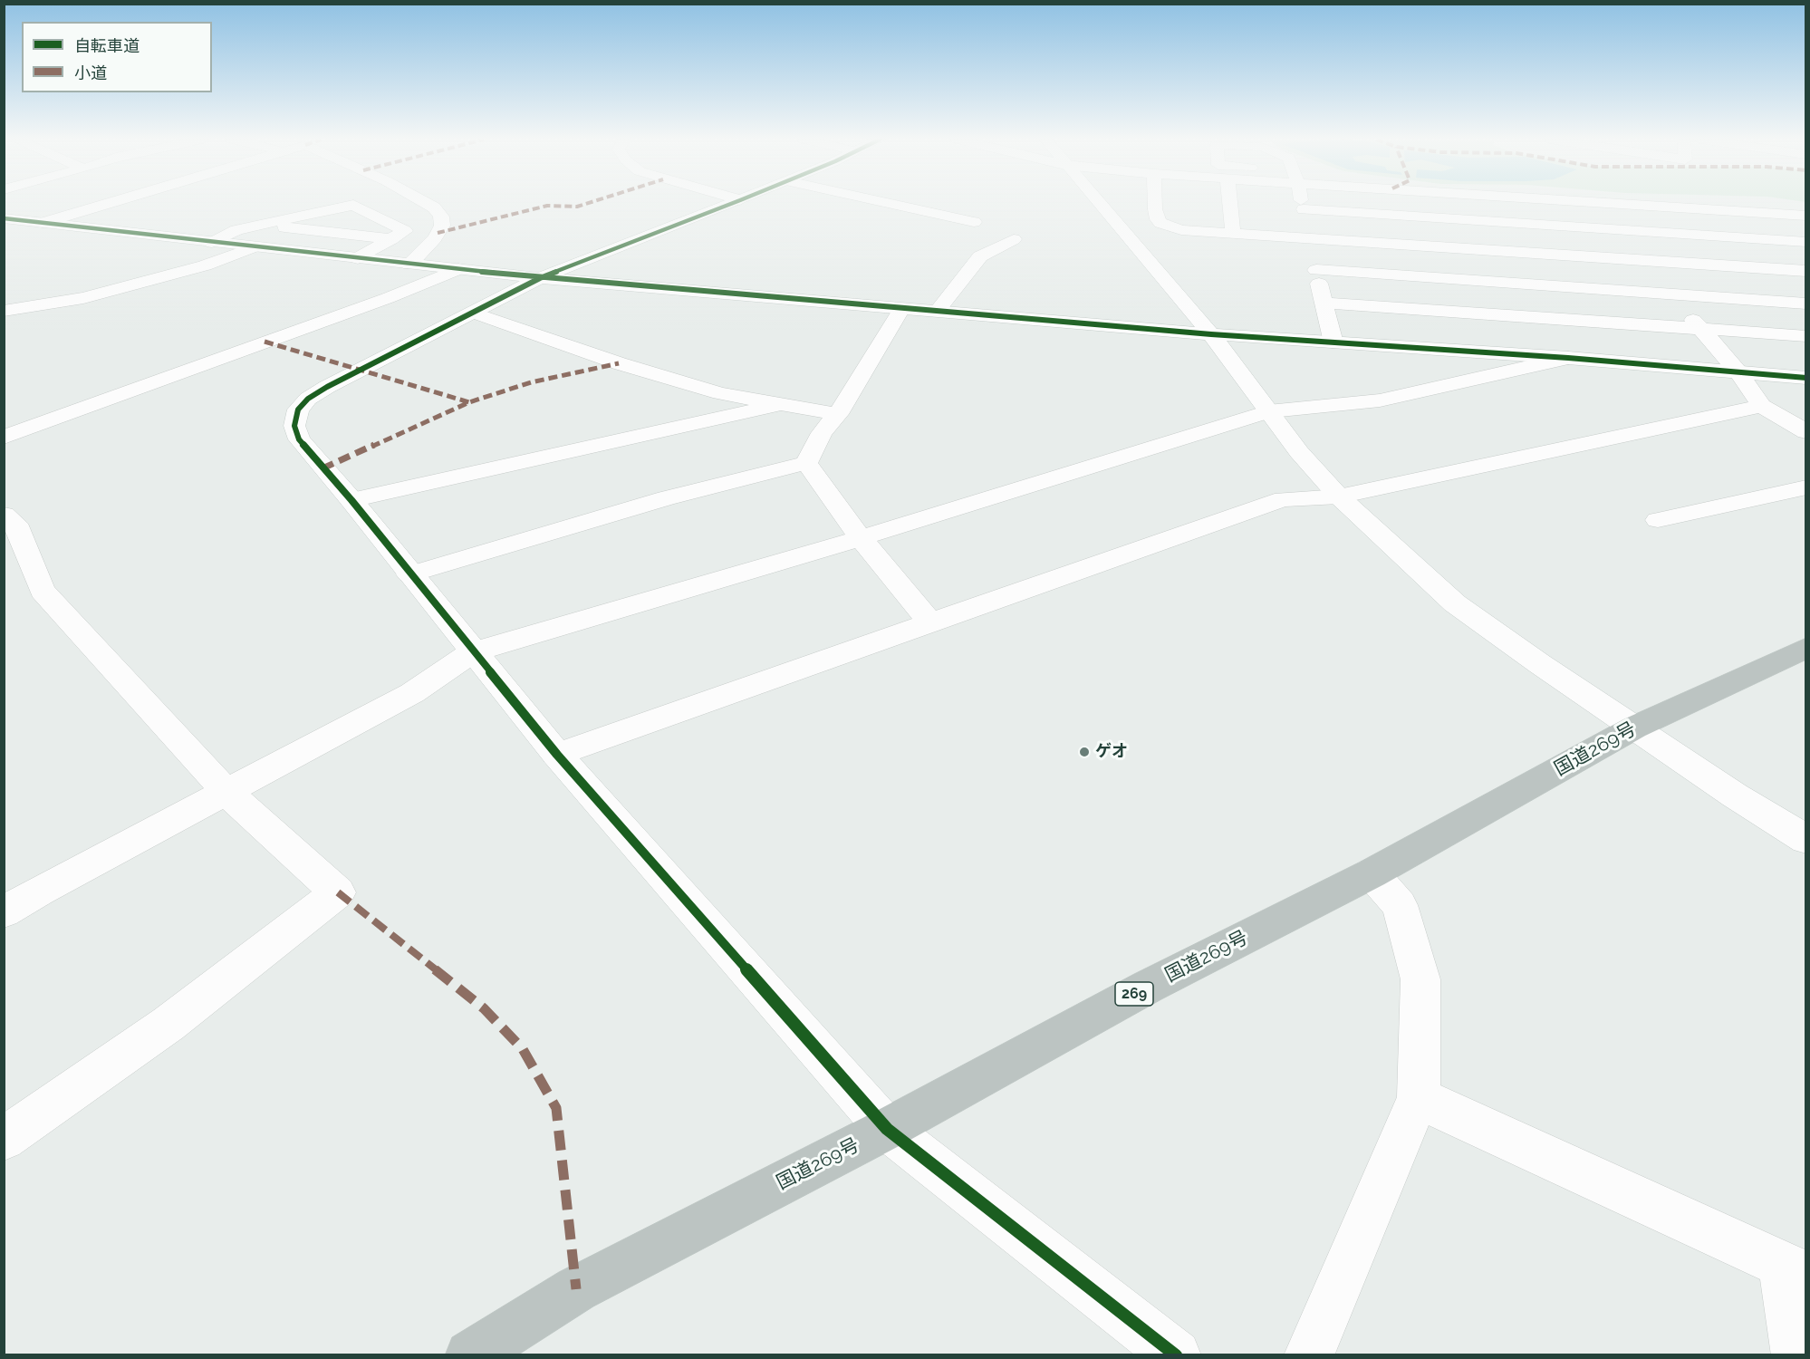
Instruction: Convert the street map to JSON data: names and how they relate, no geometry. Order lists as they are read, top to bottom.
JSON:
{
  "streets": {
    "highway": ["国道269号", "269"]
  },
  "places": ["ゲオ"],
  "legend": ["自転車道", "小道"]
}
